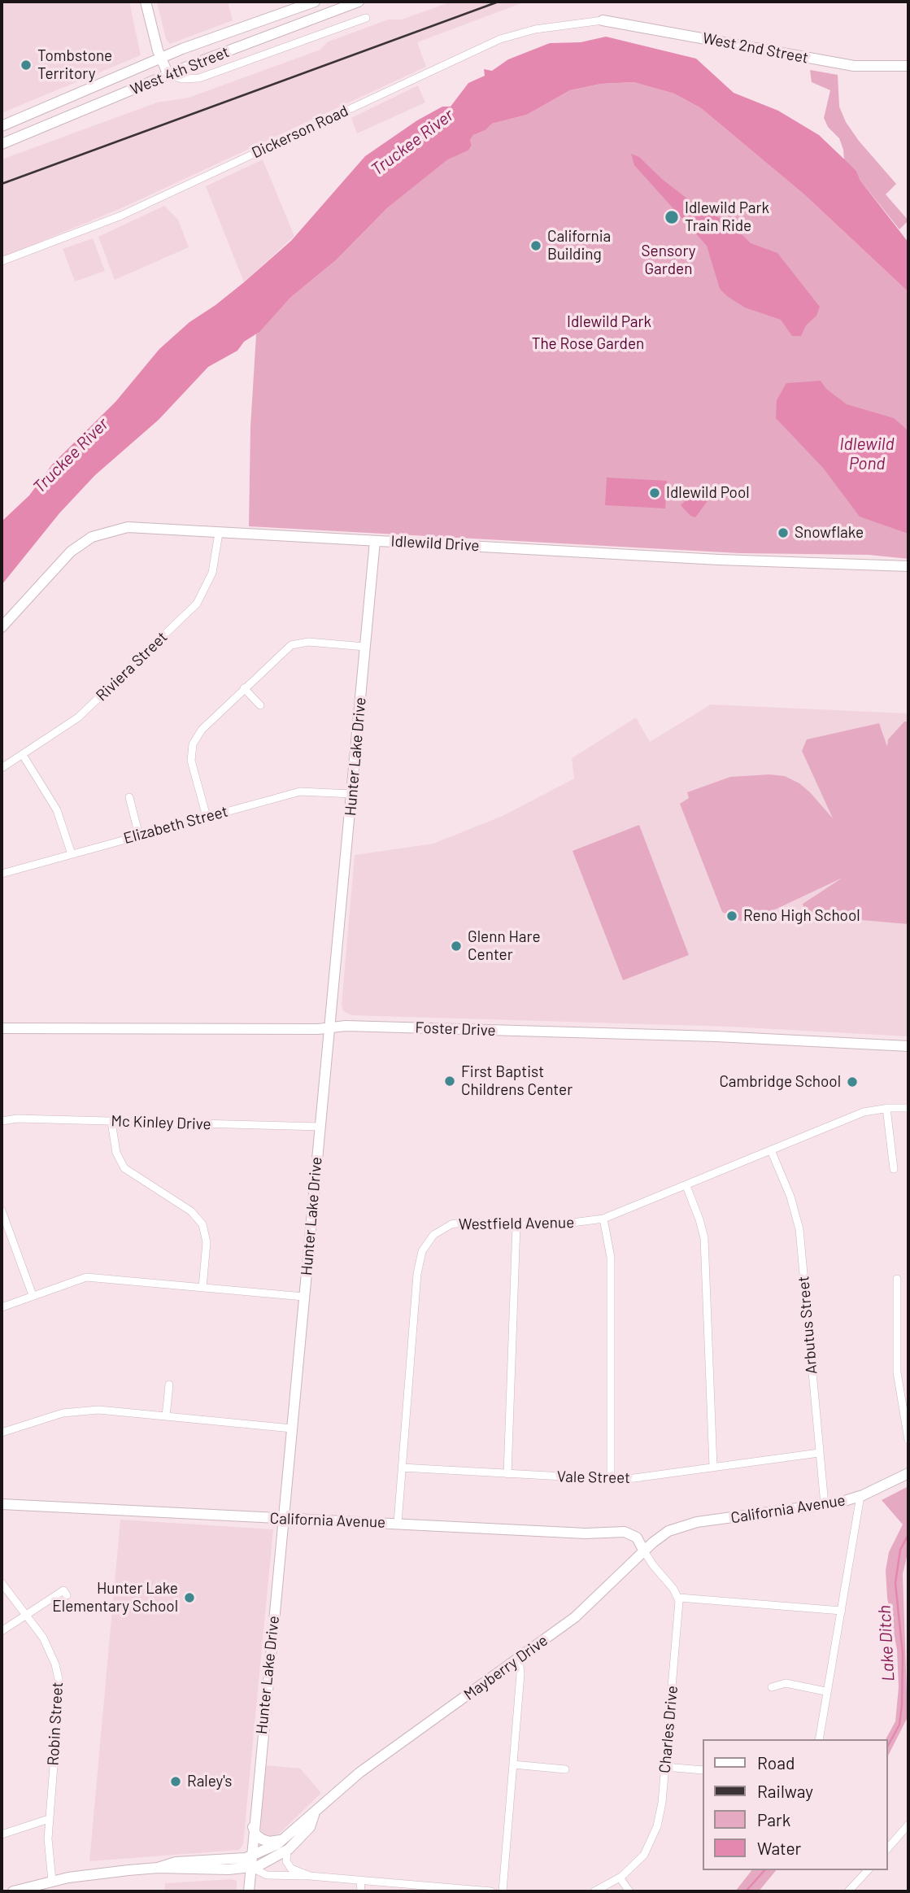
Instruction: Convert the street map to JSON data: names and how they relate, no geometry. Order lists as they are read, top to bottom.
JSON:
{
  "streets": {
    "street": [
      "West 2nd Street",
      "West 4th Street",
      "Dickerson Road",
      "Idlewild Drive",
      "Riviera Street",
      "Hunter Lake Drive",
      "Elizabeth Street",
      "Foster Drive",
      "Mc Kinley Drive",
      "Westfield Avenue",
      "Arbutus Street",
      "Vale Street",
      "California Avenue",
      "Mayberry Drive",
      "Robin Street",
      "Charles Drive"
    ]
  },
  "crossings": [
    ["West 2nd Street", "Dickerson Road"],
    ["Idlewild Drive", "Riviera Street"],
    ["Idlewild Drive", "Hunter Lake Drive"],
    ["Hunter Lake Drive", "Elizabeth Street"],
    ["Hunter Lake Drive", "Foster Drive"],
    ["Hunter Lake Drive", "Mc Kinley Drive"],
    ["Hunter Lake Drive", "California Avenue"],
    ["Hunter Lake Drive", "Mayberry Drive"],
    ["Westfield Avenue", "Arbutus Street"],
    ["Westfield Avenue", "Vale Street"],
    ["Westfield Avenue", "California Avenue"],
    ["Arbutus Street", "Vale Street"],
    ["Arbutus Street", "California Avenue"],
    ["California Avenue", "Mayberry Drive"],
    ["Mayberry Drive", "Robin Street"]
  ],
  "water": ["Truckee River", "Idlewild Pond", "Lake Ditch"],
  "parks": ["Sensory Garden", "Idlewild Park", "The Rose Garden"],
  "places": [
    "Tombstone Territory",
    "Idlewild Park Train Ride",
    "California Building",
    "Idlewild Pool",
    "Snowflake",
    "Reno High School",
    "Glenn Hare Center",
    "First Baptist Childrens Center",
    "Cambridge School",
    "Hunter Lake Elementary School",
    "Raley's"
  ],
  "legend": [
    "Road",
    "Railway",
    "Park",
    "Water"
  ]
}
